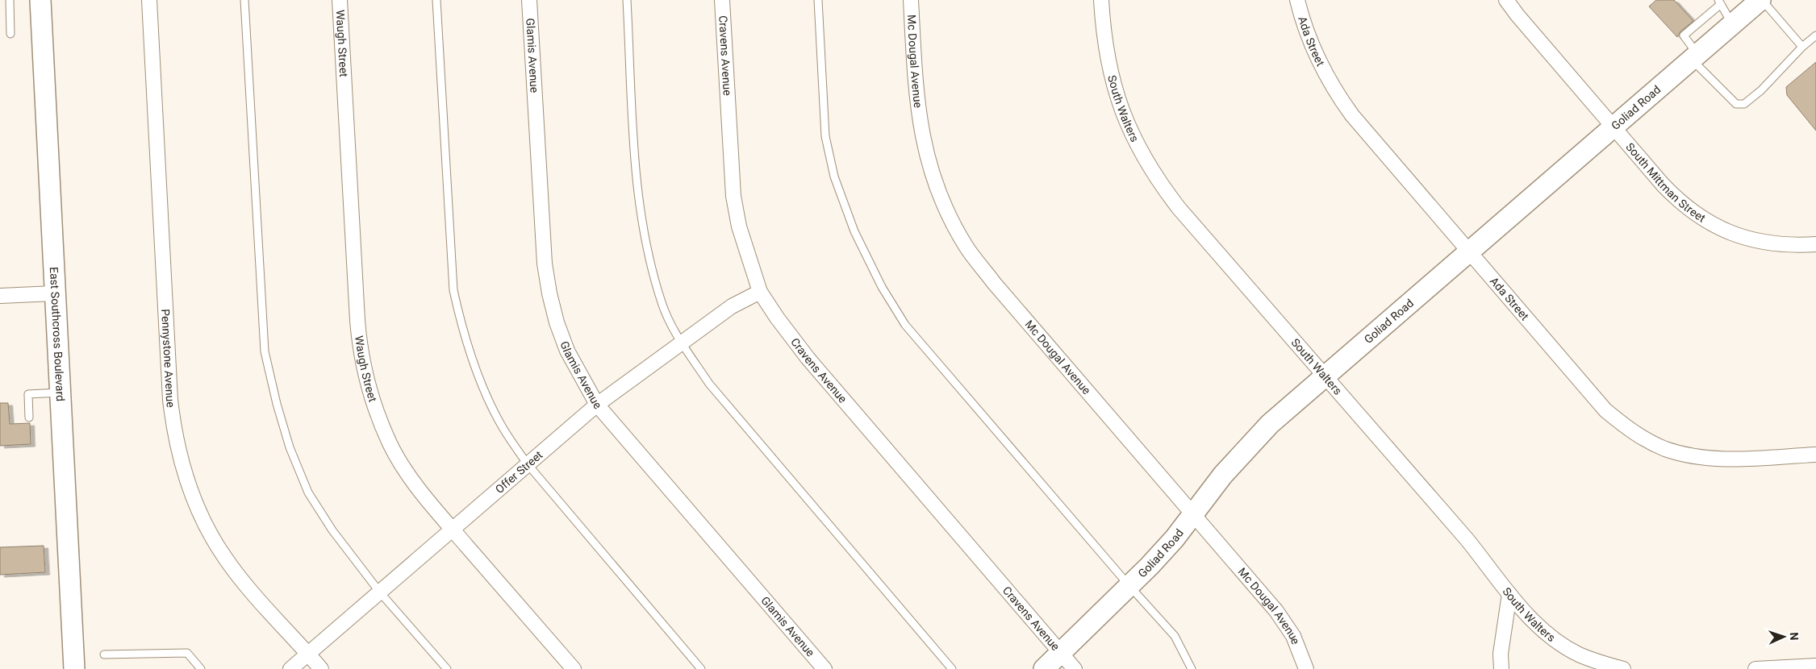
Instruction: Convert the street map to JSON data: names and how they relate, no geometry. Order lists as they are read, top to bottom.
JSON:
{
  "streets": {
    "main road": ["Goliad Road", "East Southcross Boulevard"],
    "street": [
      "Ada Street",
      "Waugh Street",
      "Cravens Avenue",
      "Glamis Avenue",
      "Mc Dougal Avenue",
      "South Walters",
      "South Mittman Street",
      "Pennystone Avenue",
      "Offer Street"
    ]
  },
  "crossings": [
    ["Ada Street", "Goliad Road"],
    ["Waugh Street", "Offer Street"],
    ["Cravens Avenue", "Goliad Road"],
    ["Cravens Avenue", "Offer Street"],
    ["Glamis Avenue", "Offer Street"],
    ["Mc Dougal Avenue", "Goliad Road"],
    ["South Walters", "Goliad Road"],
    ["Goliad Road", "South Mittman Street"],
    ["Pennystone Avenue", "Offer Street"]
  ],
  "north": "right"
}
